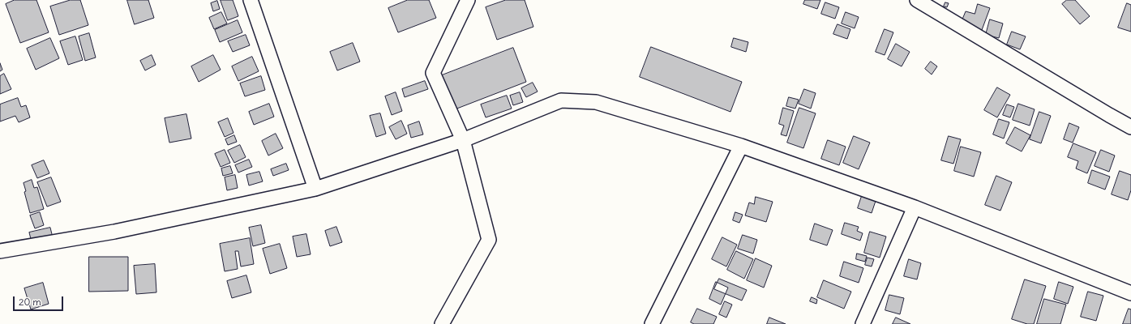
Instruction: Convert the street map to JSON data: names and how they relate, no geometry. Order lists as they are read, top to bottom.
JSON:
{
  "scale_bar": "20 m"
}
